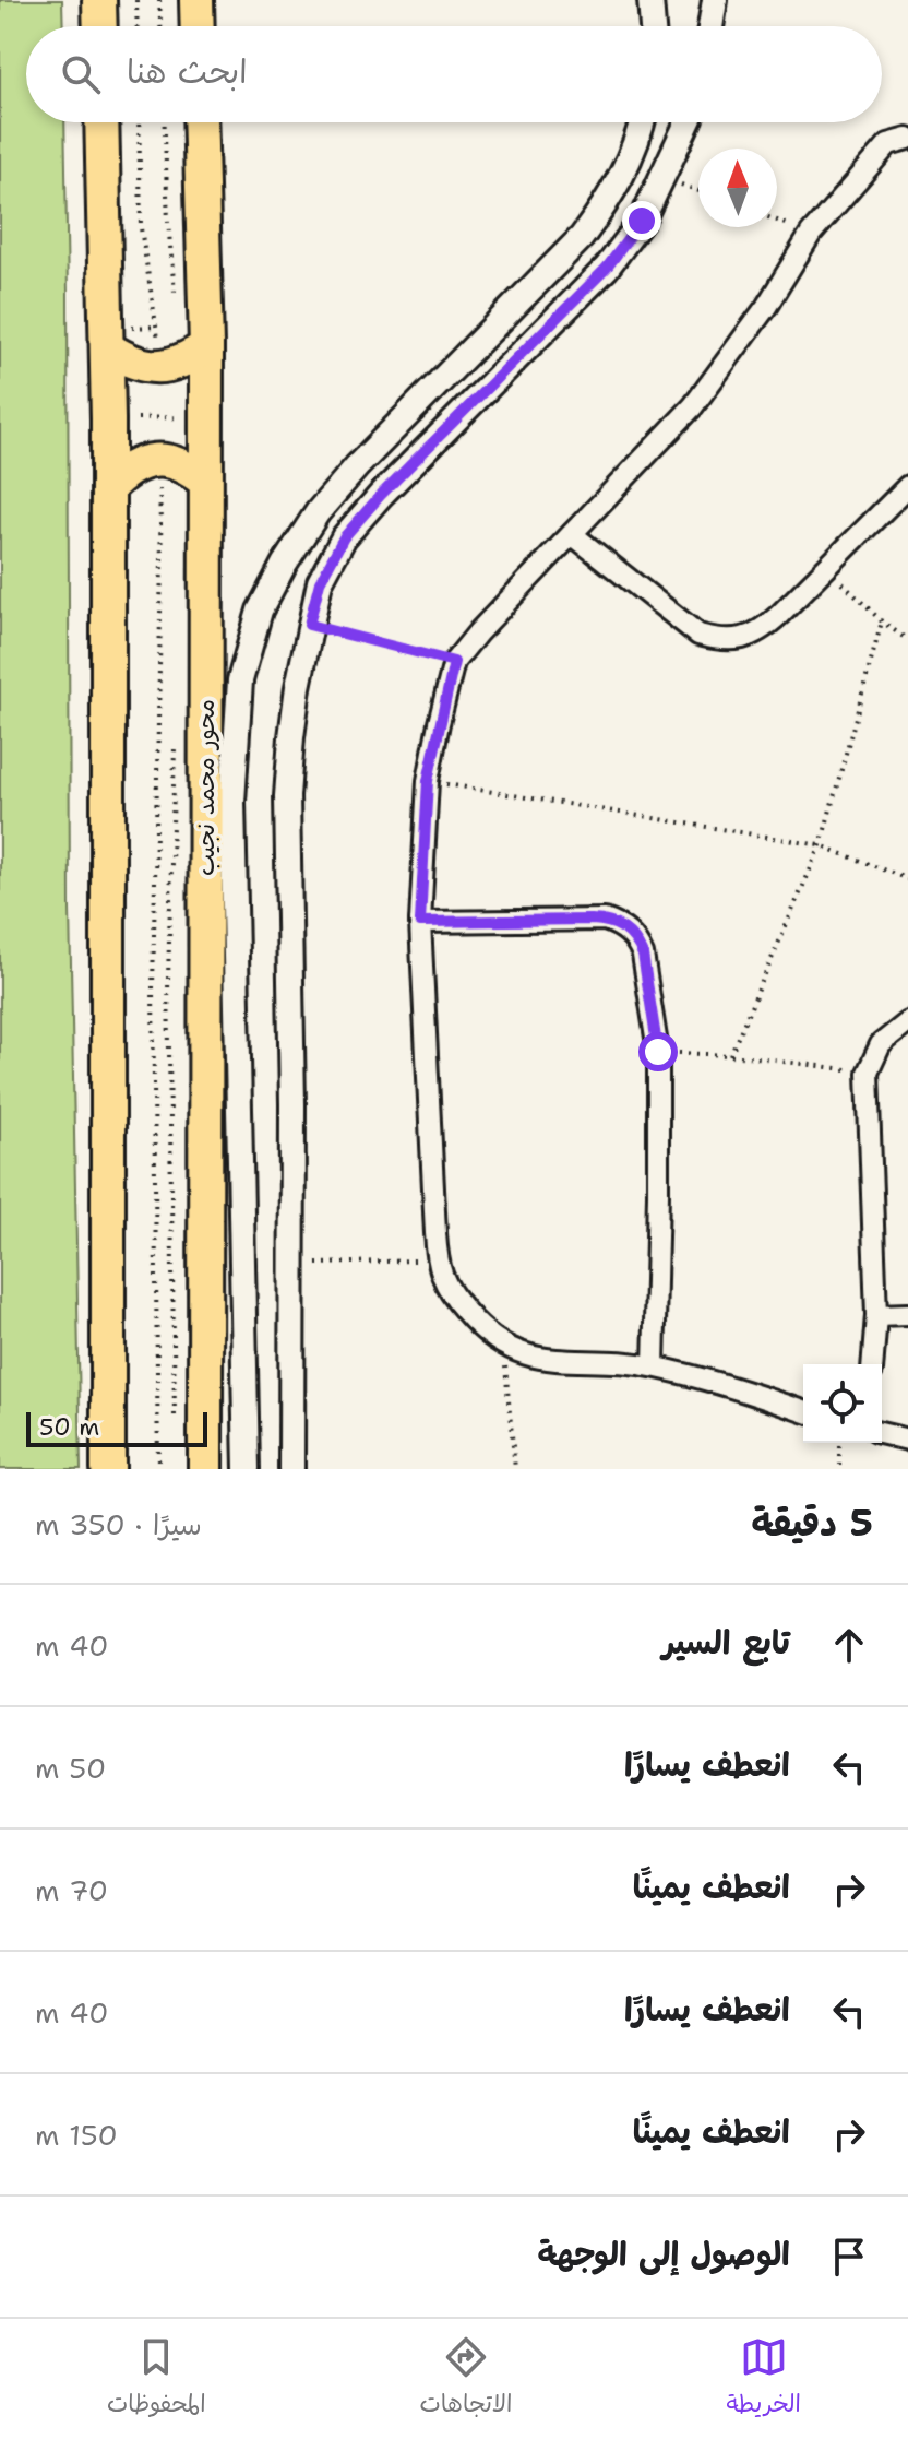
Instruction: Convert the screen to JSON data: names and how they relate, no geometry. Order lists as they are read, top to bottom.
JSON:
{
  "streets": {
    "main road": ["محور محمد نجيب"]
  },
  "scale_bar": "50 m",
  "north": "top",
  "page": {
    "search": "ابحث هنا",
    "scale": "50 m",
    "heading": ["5 دقيقة", "سيرًا · 350 m"],
    "list": [
      ["تابع السير", "40 m"],
      ["انعطف يسارًا", "50 m"],
      ["انعطف يمينًا", "70 m"],
      ["انعطف يسارًا", "40 m"],
      ["انعطف يمينًا", "150 m"],
      "الوصول إلى الوجهة"
    ],
    "nav": ["الخريطة", "الاتجاهات", "المحفوظات"]
  }
}
